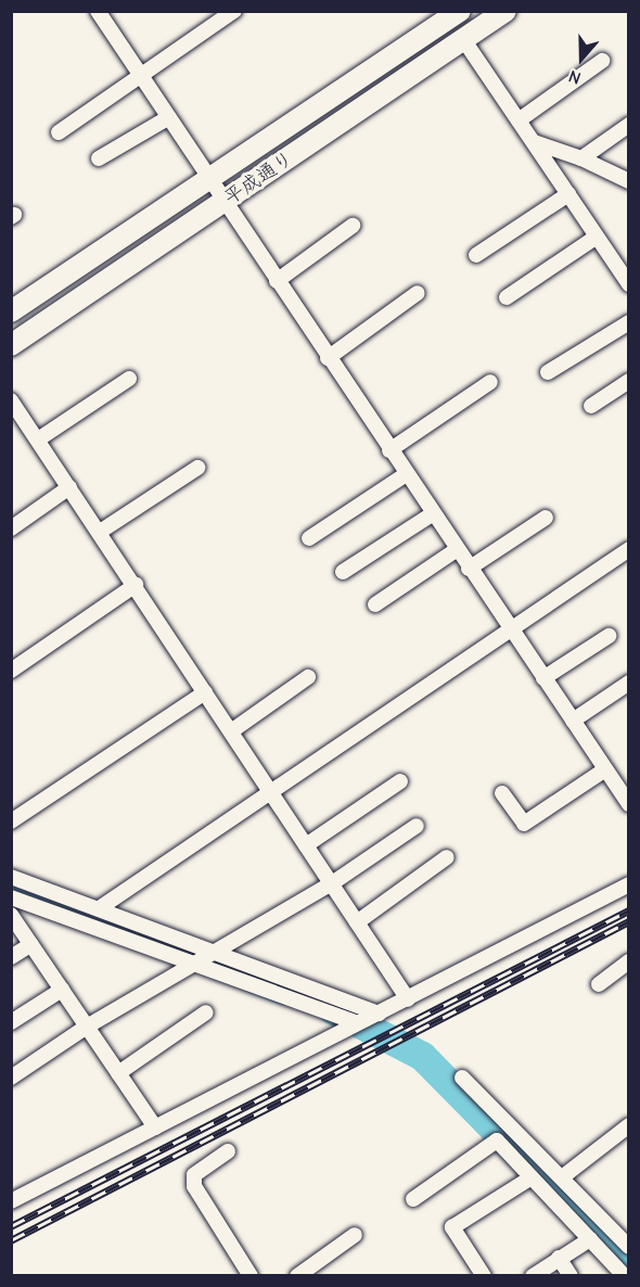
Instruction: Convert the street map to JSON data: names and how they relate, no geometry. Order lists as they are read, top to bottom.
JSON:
{
  "streets": {
    "street": ["平成通り"]
  },
  "north": "bottom"
}
